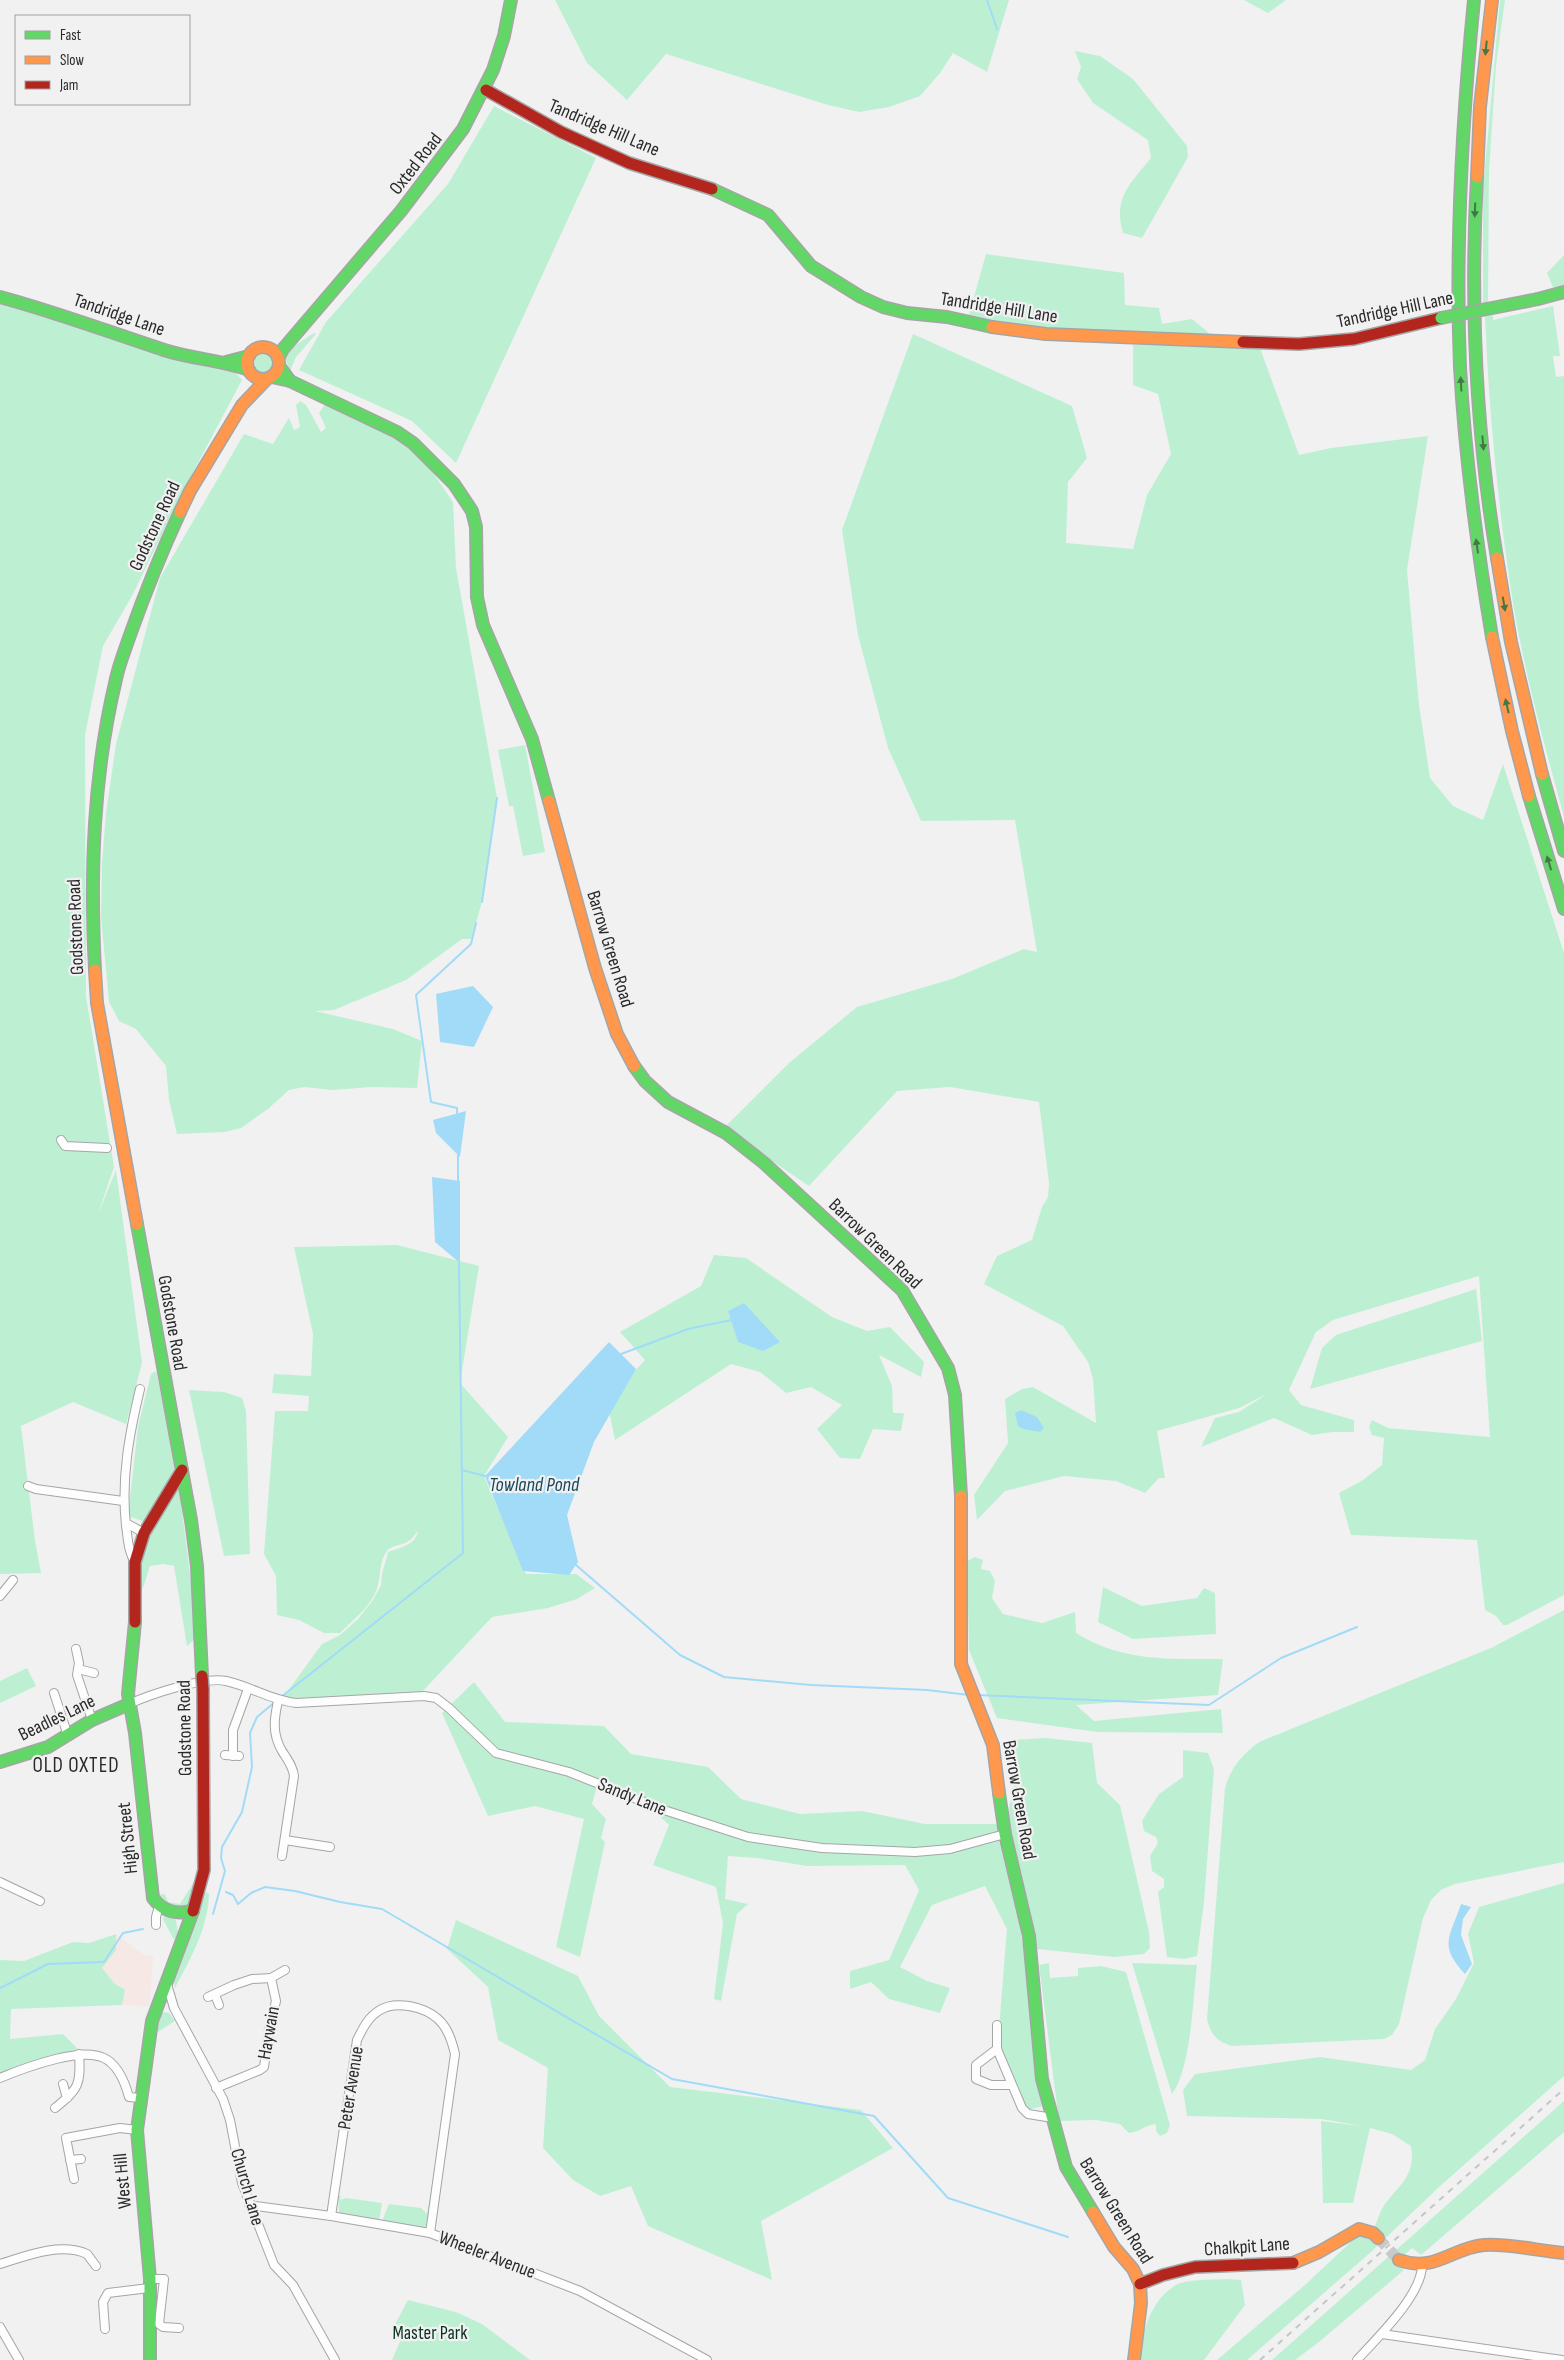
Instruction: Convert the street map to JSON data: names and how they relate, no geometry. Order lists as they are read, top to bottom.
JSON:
{
  "streets": {
    "main road": [
      "Tandridge Hill Lane",
      "Oxted Road",
      "Tandridge Lane",
      "Godstone Road",
      "Barrow Green Road",
      "Beadles Lane",
      "High Street",
      "West Hill",
      "Chalkpit Lane"
    ],
    "street": [
      "Sandy Lane",
      "Haywain",
      "Peter Avenue",
      "Church Lane",
      "Wheeler Avenue"
    ]
  },
  "crossings": [
    ["Tandridge Hill Lane", "Oxted Road"],
    ["Oxted Road", "Tandridge Lane"],
    ["Oxted Road", "Godstone Road"],
    ["Oxted Road", "Barrow Green Road"],
    ["Tandridge Lane", "Godstone Road"],
    ["Tandridge Lane", "Barrow Green Road"],
    ["Godstone Road", "Barrow Green Road"],
    ["Godstone Road", "West Hill"],
    ["Godstone Road", "Church Lane"],
    ["Barrow Green Road", "Sandy Lane"],
    ["Barrow Green Road", "Chalkpit Lane"],
    ["Beadles Lane", "High Street"],
    ["Haywain", "Church Lane"],
    ["Peter Avenue", "Wheeler Avenue"],
    ["Church Lane", "Wheeler Avenue"]
  ],
  "districts": ["OLD OXTED"],
  "water": ["Towland Pond"],
  "parks": ["Master Park"],
  "legend": ["Fast", "Slow", "Jam"]
}
